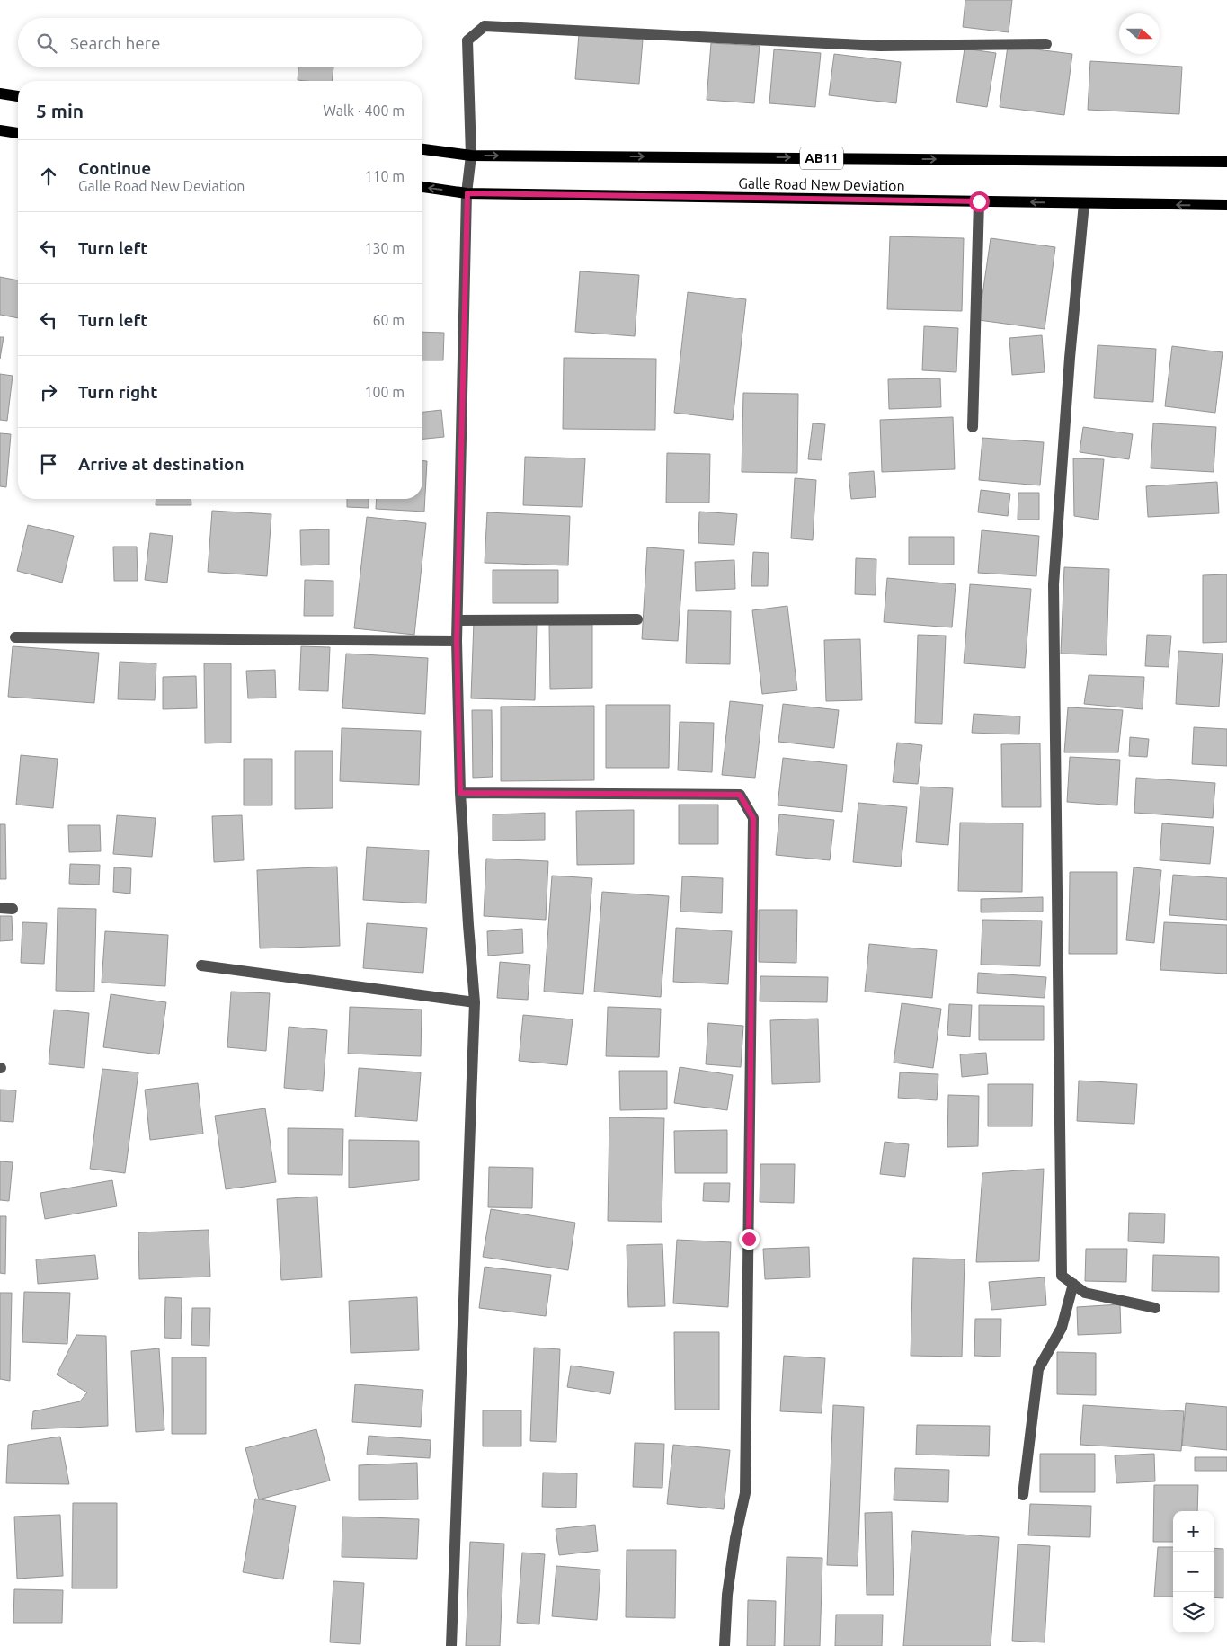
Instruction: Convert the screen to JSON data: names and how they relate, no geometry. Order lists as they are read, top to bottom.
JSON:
{
  "streets": {
    "main road": ["AB11", "Galle Road New Deviation"]
  },
  "north": "right",
  "page": {
    "search": "Search here",
    "heading": ["5 min", "Walk · 400 m"],
    "list": [
      ["Continue", "Galle Road New Deviation", "110 m"],
      ["Turn left", "130 m"],
      ["Turn left", "60 m"],
      ["Turn right", "100 m"],
      "Arrive at destination"
    ],
    "map_buttons": ["+", "−"]
  }
}
